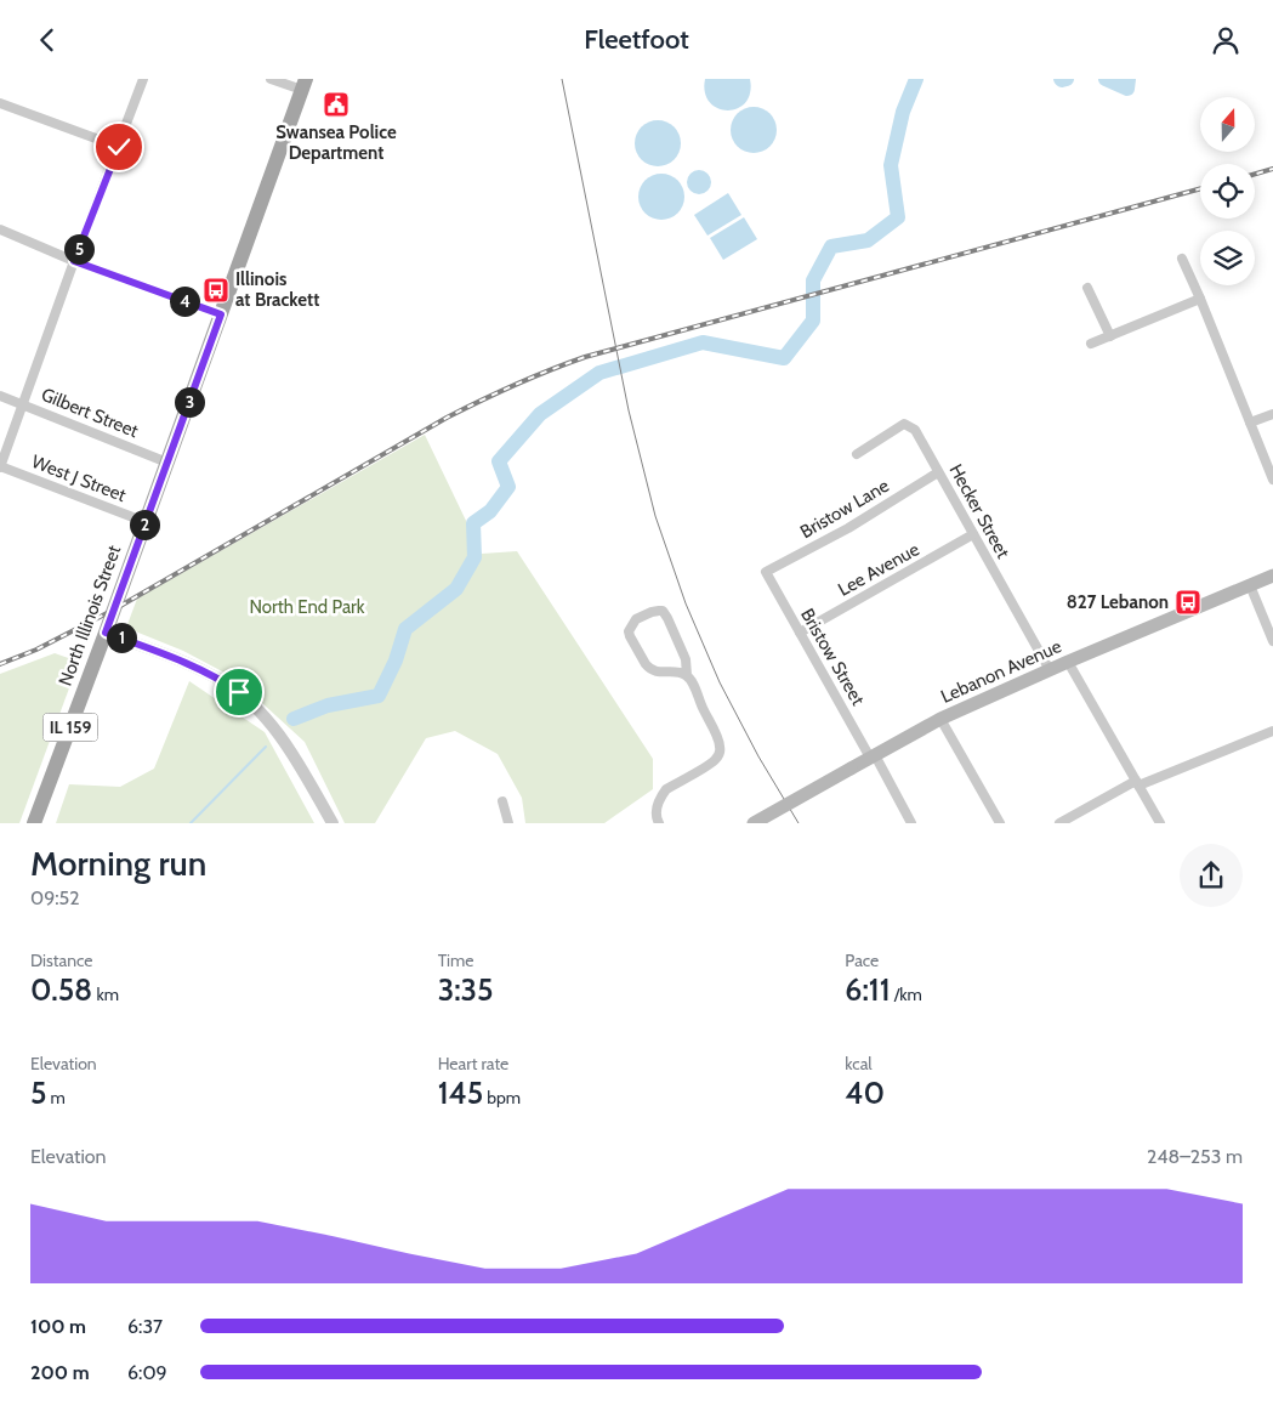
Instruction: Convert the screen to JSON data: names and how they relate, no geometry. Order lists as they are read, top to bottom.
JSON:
{
  "streets": {
    "main road": ["North Illinois Street", "Lebanon Avenue", "IL 159"],
    "street": [
      "Gilbert Street",
      "West J Street",
      "Bristow Lane",
      "Hecker Street",
      "Lee Avenue",
      "Bristow Street"
    ]
  },
  "crossings": [
    ["Gilbert Street", "North Illinois Street"],
    ["West J Street", "North Illinois Street"],
    ["Bristow Lane", "Hecker Street"],
    ["Bristow Lane", "Bristow Street"],
    ["Hecker Street", "Lee Avenue"],
    ["Hecker Street", "Lebanon Avenue"],
    ["Lee Avenue", "Bristow Street"],
    ["Bristow Street", "Lebanon Avenue"]
  ],
  "parks": ["North End Park"],
  "places": {
    "public building": ["Swansea Police Department"],
    "bus stop": ["Illinois at Brackett", "827 Lebanon"]
  },
  "north": "top",
  "page": {
    "header": "Fleetfoot",
    "pins": [
      "5",
      "4",
      "3",
      "2",
      "1"
    ],
    "heading": ["Morning run", "09:52"],
    "stats": [
      ["Distance", "0.58 km"],
      ["Time", "3:35"],
      ["Pace", "6:11 /km"],
      ["Elevation", "5 m"],
      ["Heart rate", "145 bpm"],
      ["kcal", "40"]
    ],
    "chart": ["Elevation", "248–253 m"],
    "list": [
      {
        "name": "100 m",
        "note": "6:37"
      },
      {
        "name": "200 m",
        "note": "6:09"
      }
    ]
  }
}
